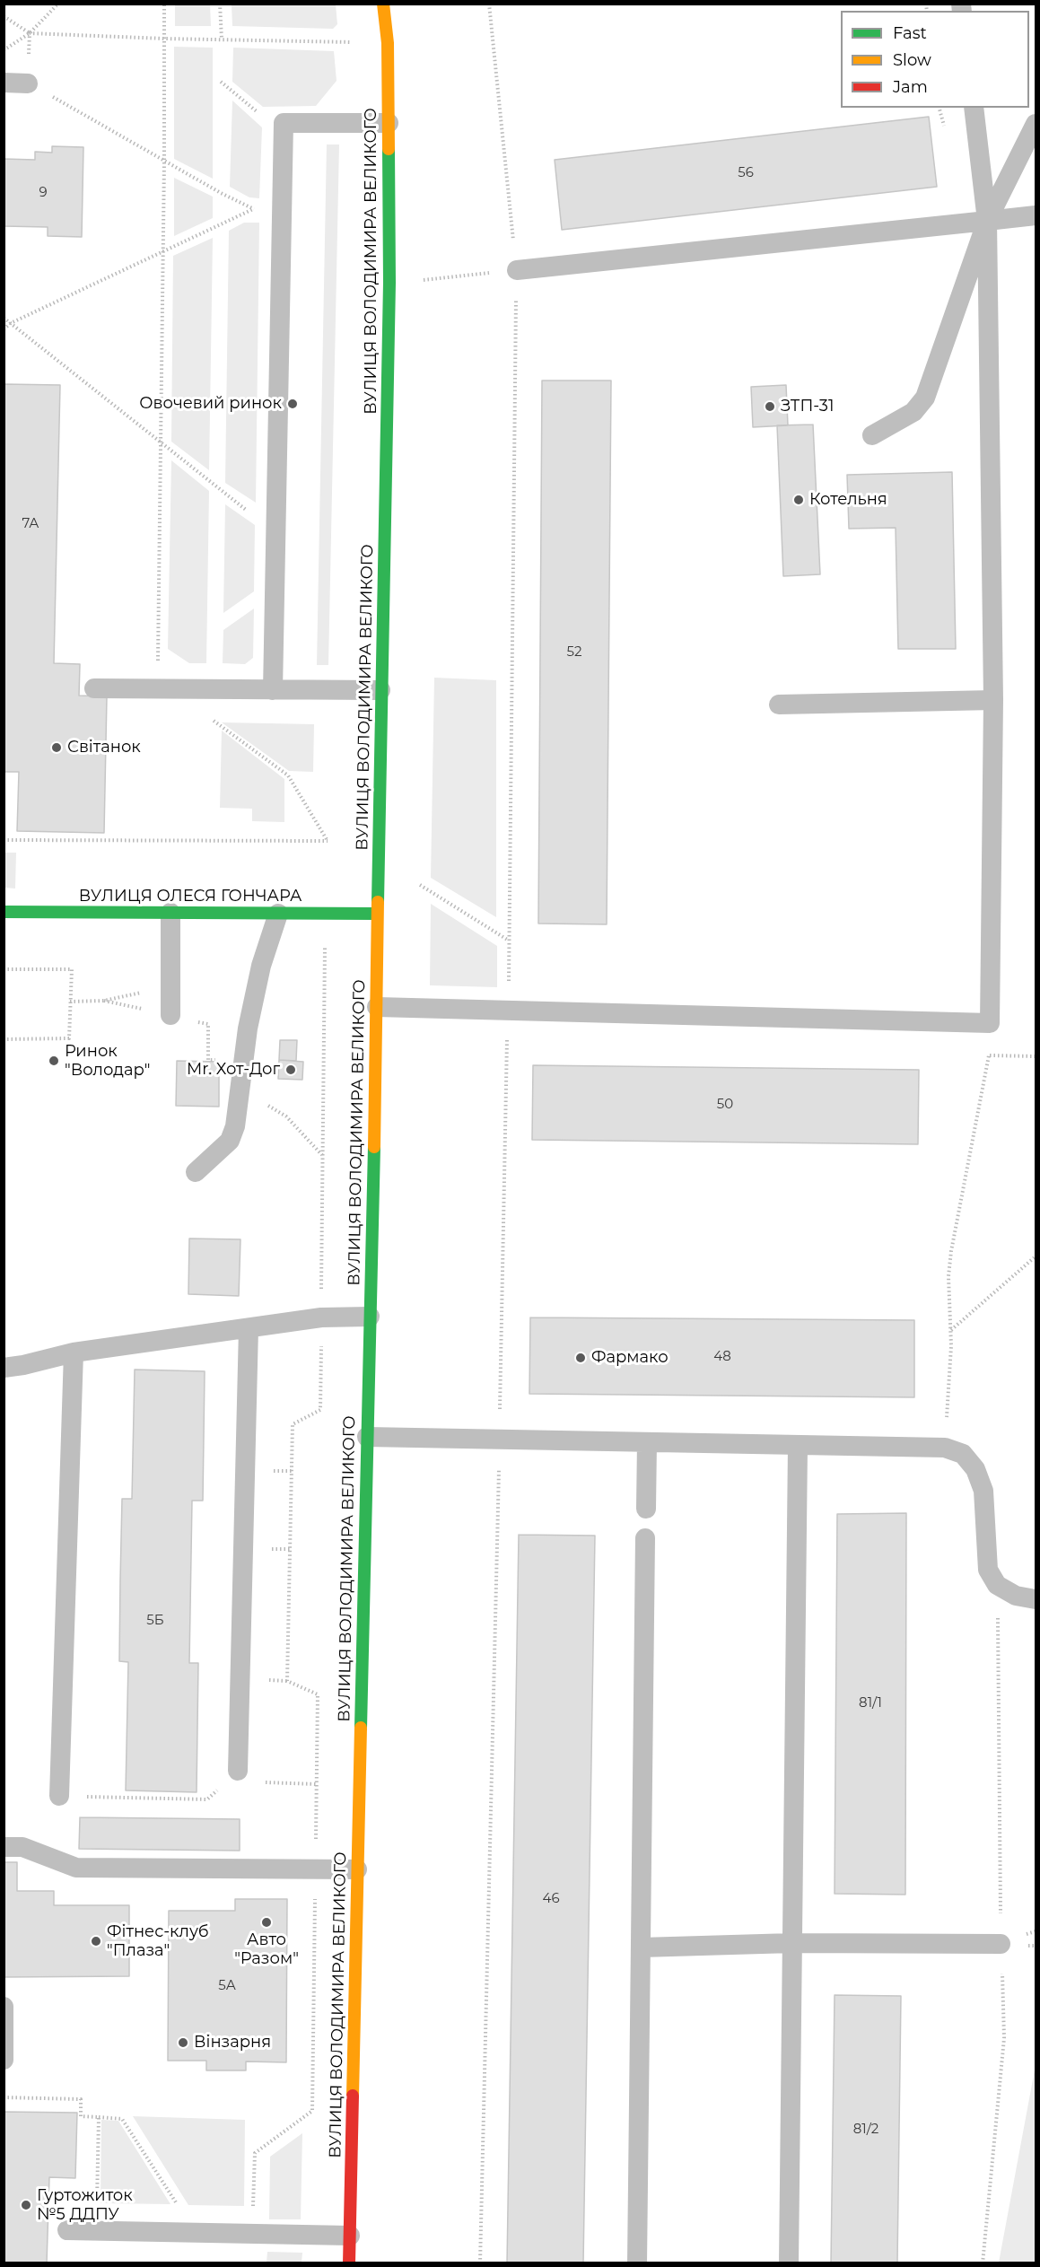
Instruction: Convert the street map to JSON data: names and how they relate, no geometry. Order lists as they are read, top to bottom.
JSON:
{
  "streets": {
    "street": ["ВУЛИЦЯ ВОЛОДИМИРА ВЕЛИКОГО", "ВУЛИЦЯ ОЛЕСЯ ГОНЧАРА"]
  },
  "crossings": [
    ["ВУЛИЦЯ ВОЛОДИМИРА ВЕЛИКОГО", "ВУЛИЦЯ ОЛЕСЯ ГОНЧАРА"]
  ],
  "places": [
    "Овочевий ринок",
    "ЗТП-31",
    "Котельня",
    "Світанок",
    "Ринок \"Володар\"",
    "Mr. Хот-Дог",
    "Фармако",
    "Авто \"Разом\"",
    "Фітнес-клуб \"Плаза\"",
    "Вінзарня",
    "Гуртожиток №5 ДДПУ"
  ],
  "house_numbers": [
    "56",
    "9",
    "7А",
    "52",
    "50",
    "48",
    "5Б",
    "81/1",
    "46",
    "5А",
    "81/2"
  ],
  "legend": ["Fast", "Slow", "Jam"]
}
